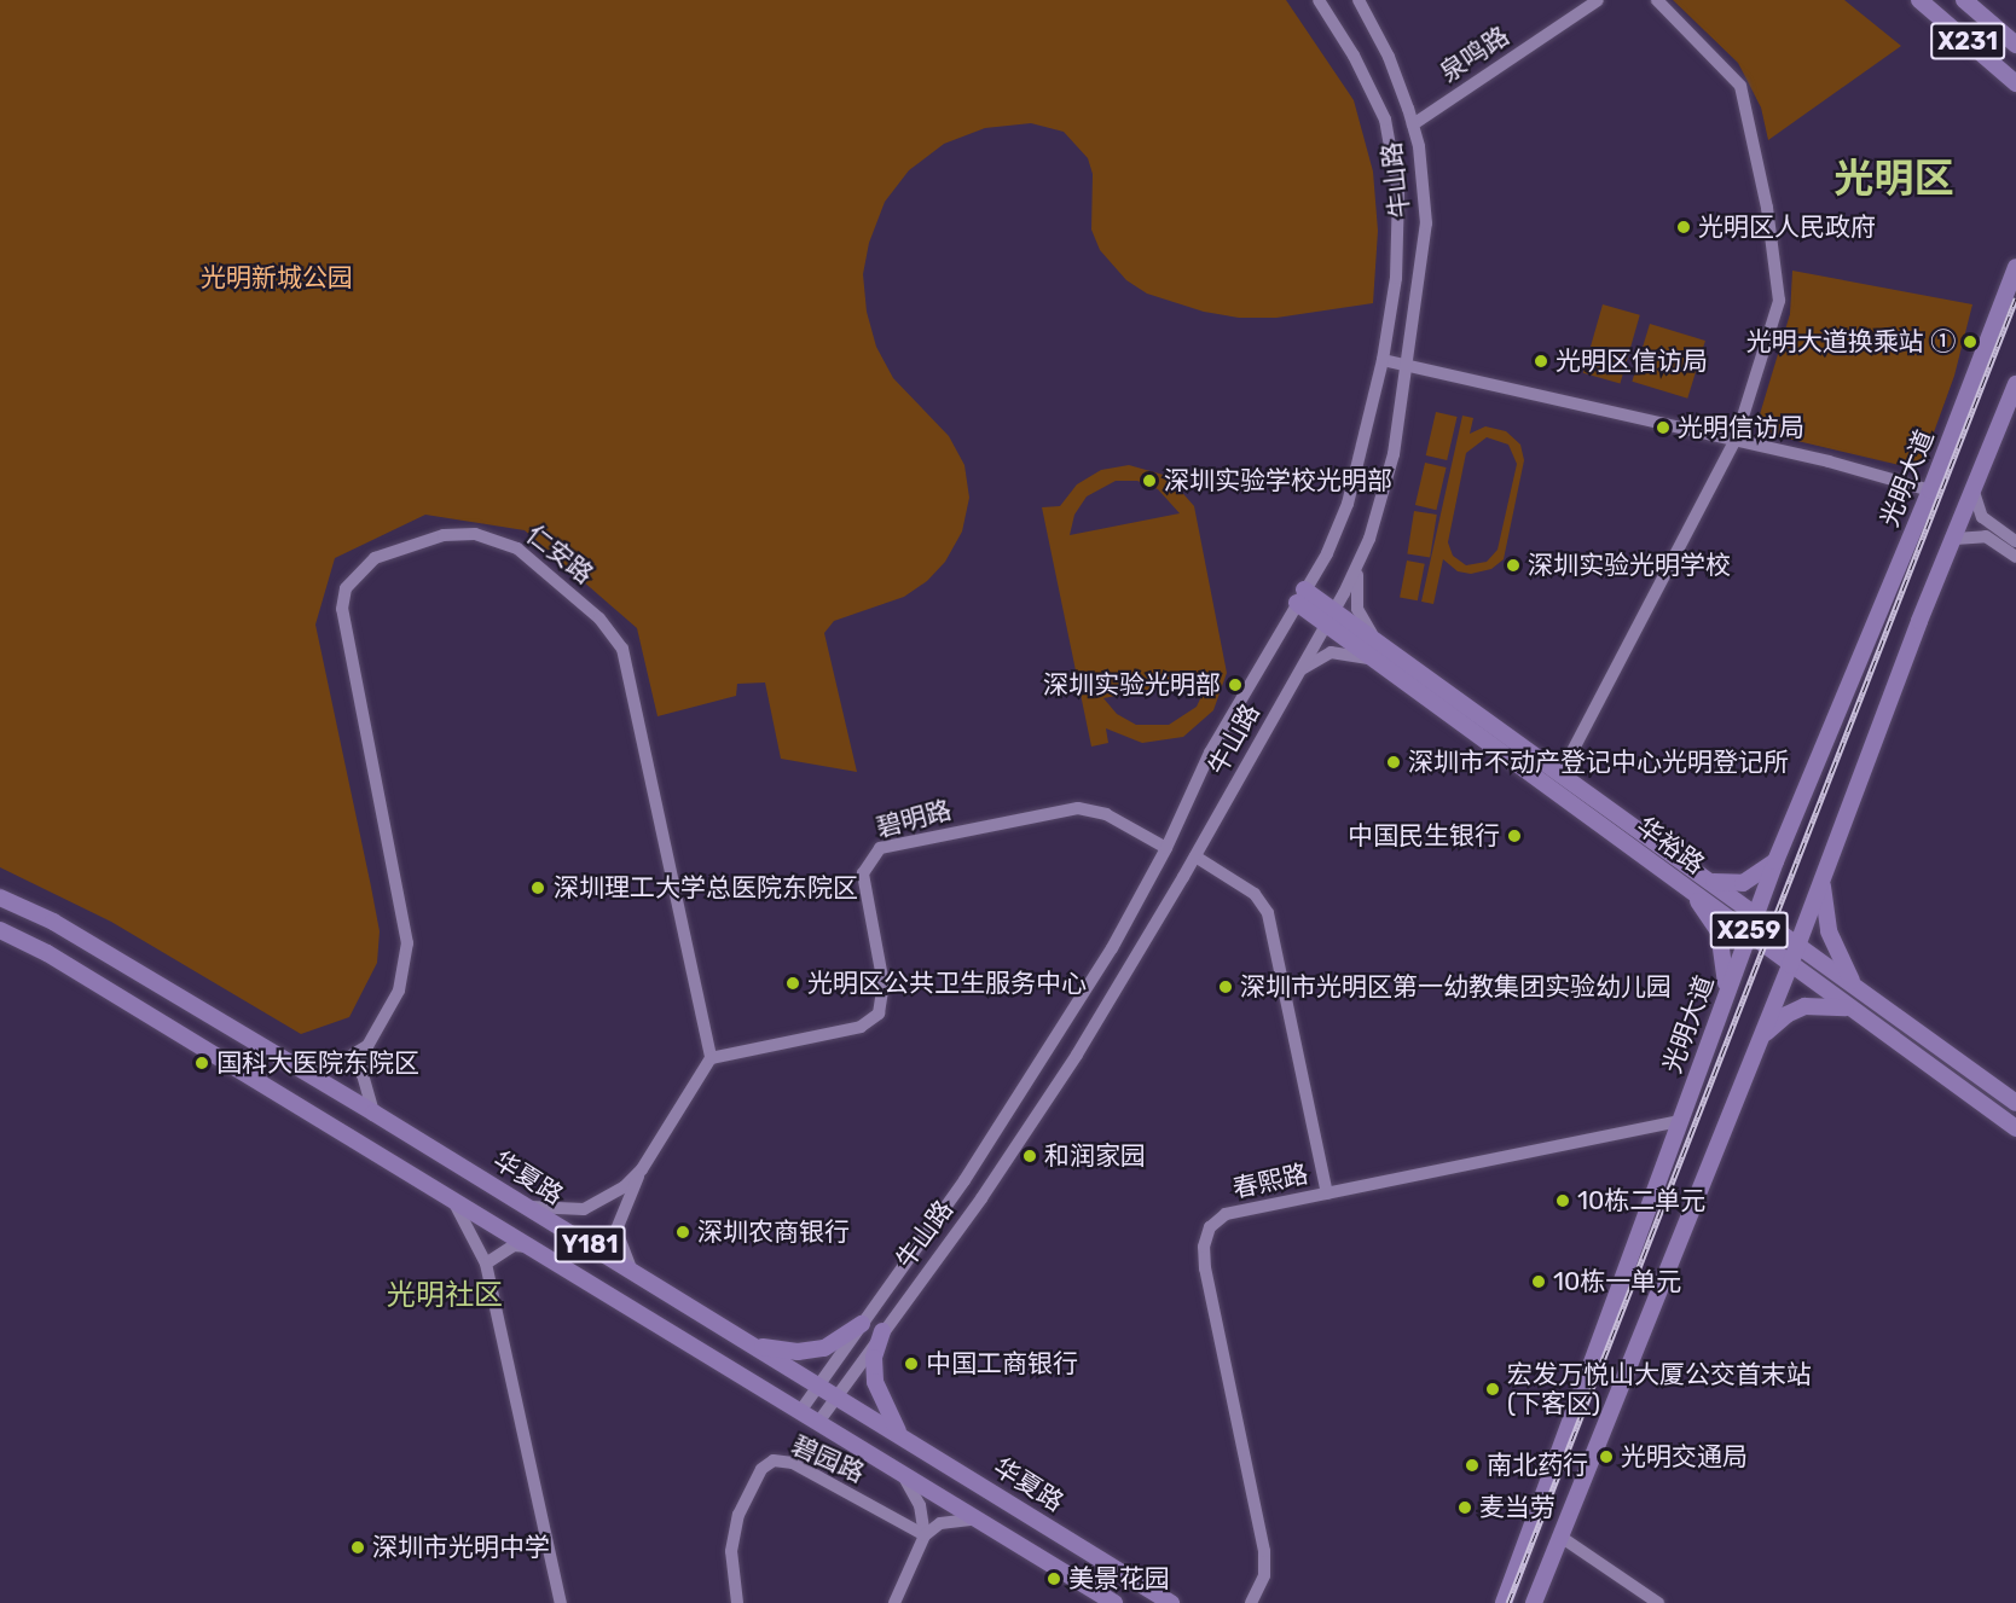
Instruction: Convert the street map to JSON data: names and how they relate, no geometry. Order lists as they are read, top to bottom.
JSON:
{
  "streets": {
    "main road": [
      "X231",
      "光明大道",
      "华裕路",
      "X259",
      "华夏路",
      "Y181"
    ],
    "street": [
      "泉鸣路",
      "牛山路",
      "仁安路",
      "碧明路",
      "春熙路",
      "碧园路"
    ]
  },
  "crossings": [
    ["泉鸣路", "牛山路"],
    ["牛山路", "碧明路"],
    ["牛山路", "华裕路"],
    ["牛山路", "华夏路"],
    ["牛山路", "Y181"],
    ["光明大道", "华裕路"],
    ["光明大道", "春熙路"],
    ["仁安路", "碧明路"],
    ["仁安路", "华夏路"],
    ["华裕路", "X259"]
  ],
  "districts": ["光明区", "光明社区"],
  "parks": ["光明新城公园"],
  "places": [
    "光明区人民政府",
    "光明大道换乘站 ①",
    "光明区信访局",
    "光明信访局",
    "深圳实验学校光明部",
    "深圳实验光明学校",
    "深圳实验光明部",
    "深圳市不动产登记中心光明登记所",
    "中国民生银行",
    "深圳理工大学总医院东院区",
    "光明区公共卫生服务中心",
    "深圳市光明区第一幼教集团实验幼儿园",
    "国科大医院东院区",
    "和润家园",
    "10栋二单元",
    "深圳农商银行",
    "10栋一单元",
    "中国工商银行",
    "宏发万悦山大厦公交首末站 (下客区)",
    "光明交通局",
    "南北药行",
    "麦当劳",
    "深圳市光明中学",
    "美景花园"
  ]
}
